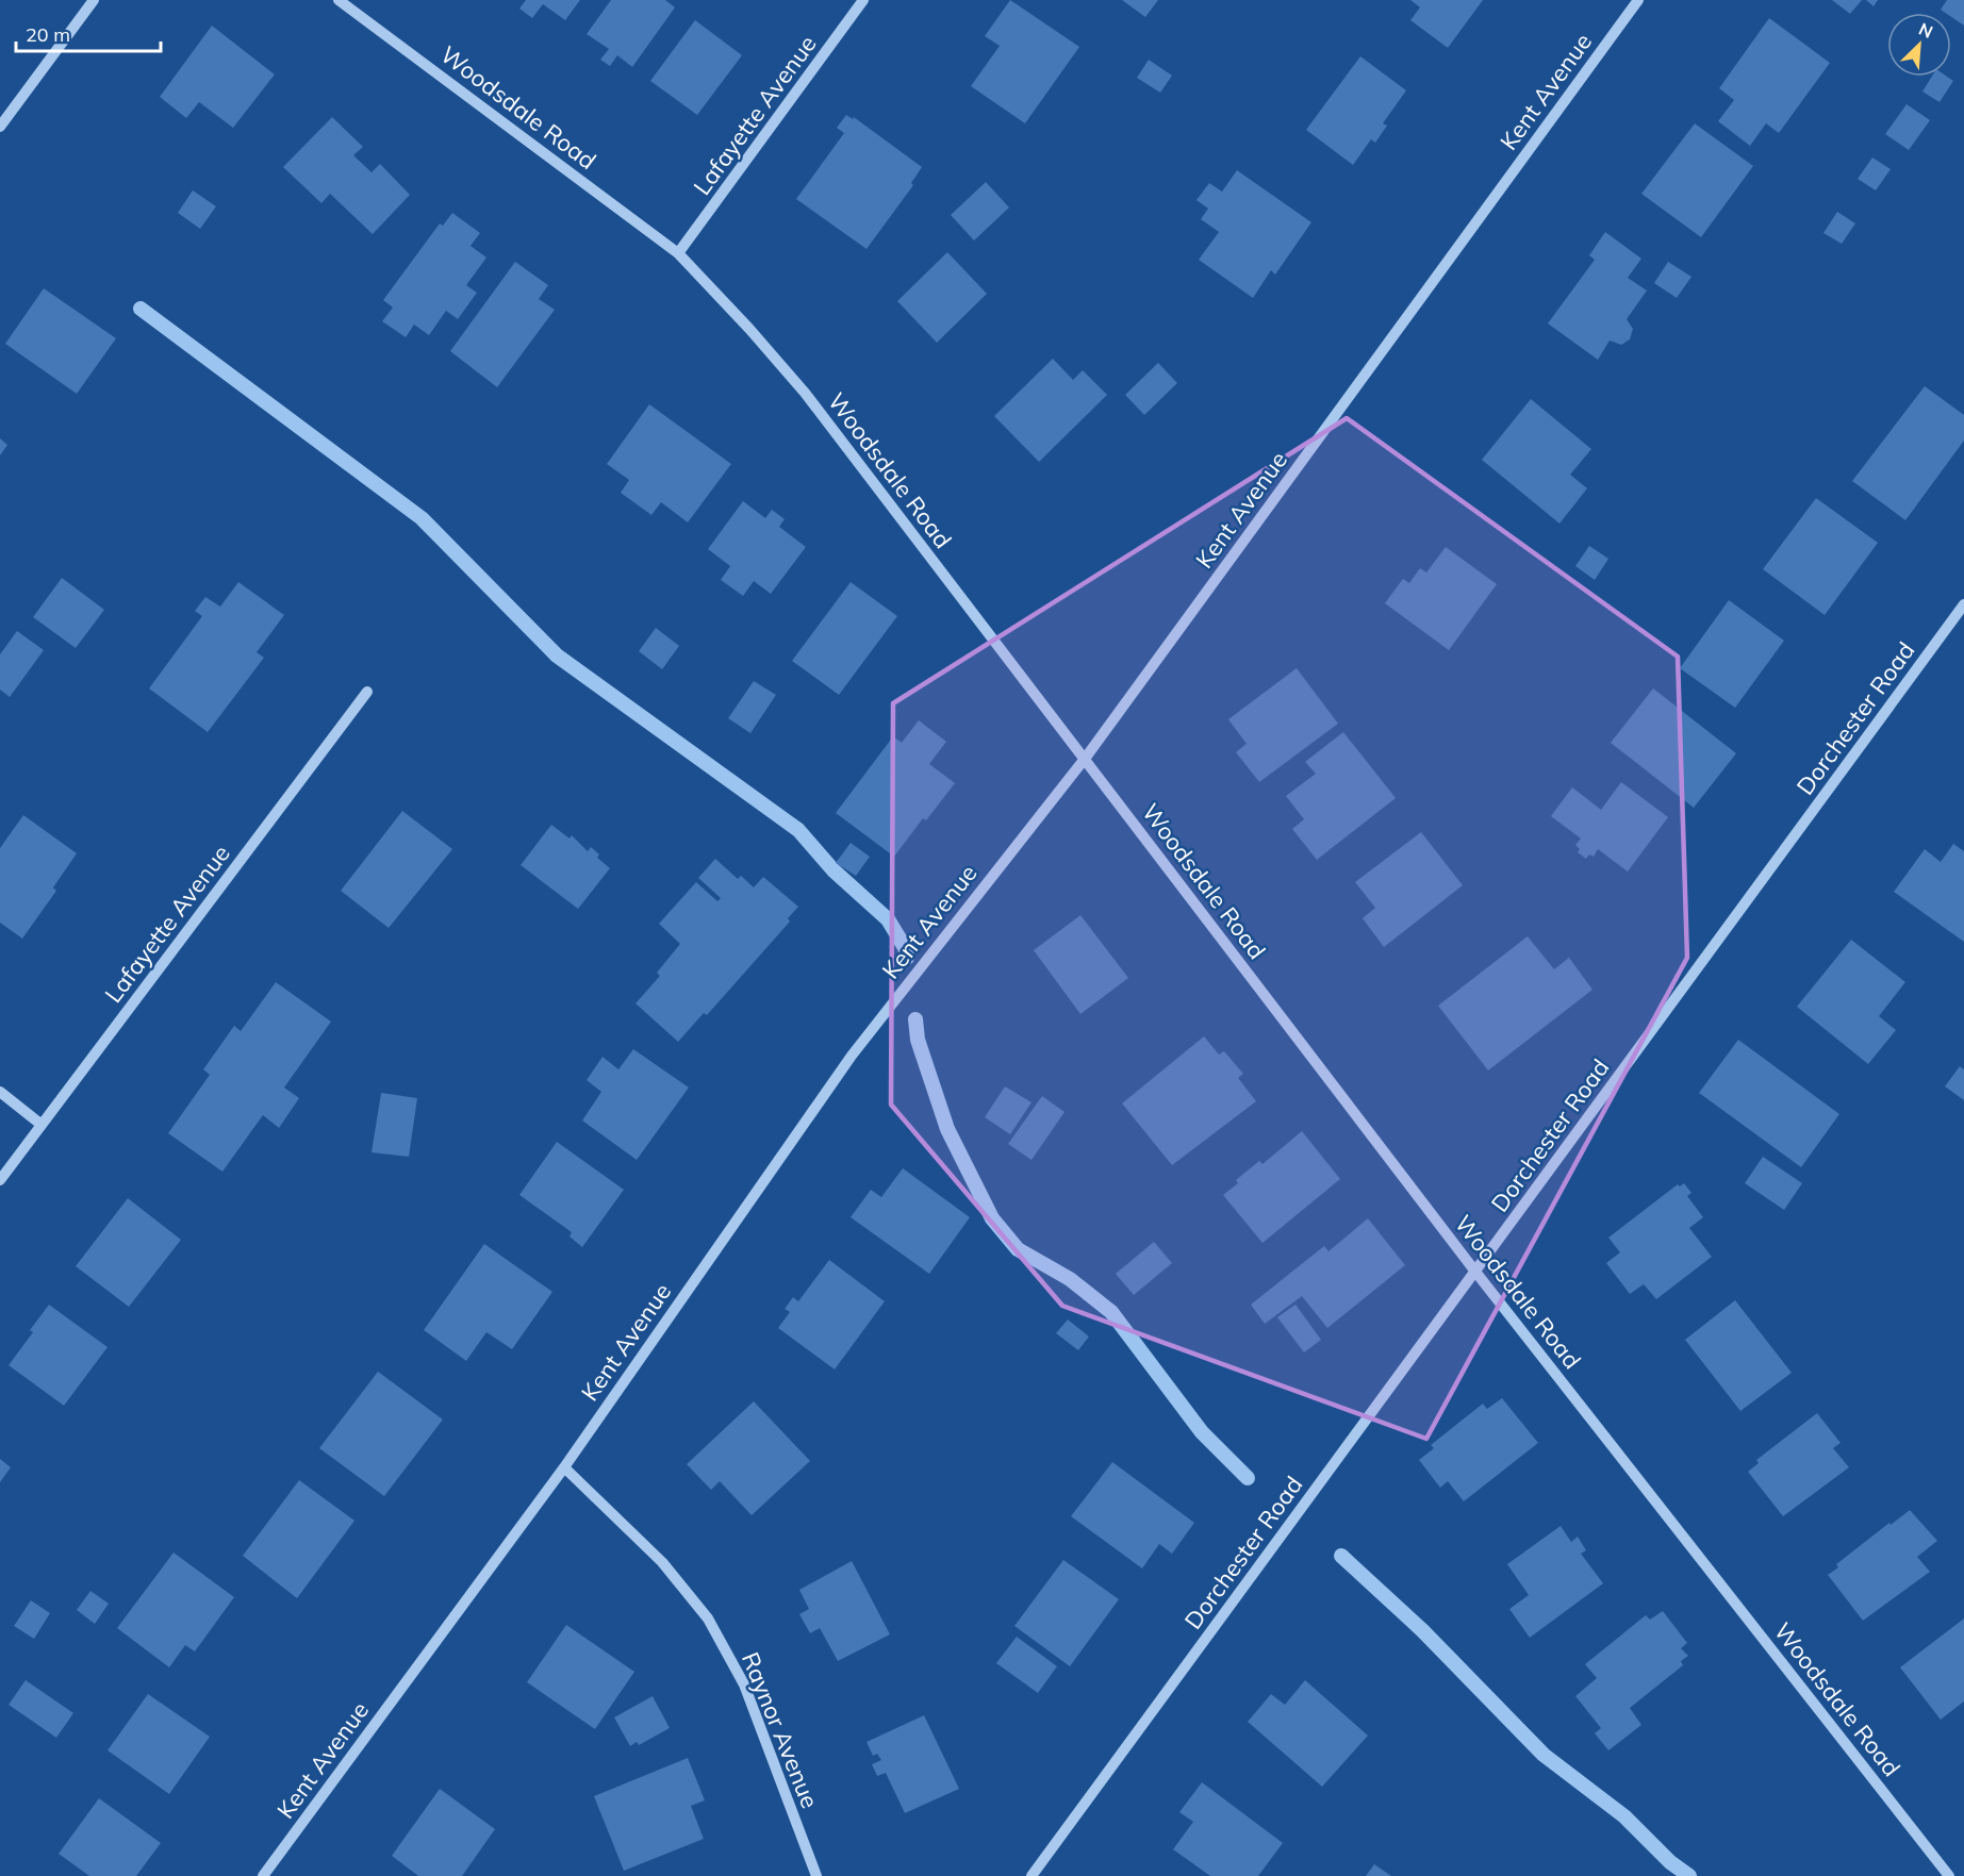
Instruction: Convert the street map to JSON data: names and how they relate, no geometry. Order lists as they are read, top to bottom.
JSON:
{
  "streets": {
    "street": [
      "Kent Avenue",
      "Woodsdale Road",
      "Lafayette Avenue",
      "Dorchester Road",
      "Raynor Avenue"
    ]
  },
  "crossings": [
    ["Kent Avenue", "Woodsdale Road"],
    ["Kent Avenue", "Raynor Avenue"],
    ["Woodsdale Road", "Lafayette Avenue"],
    ["Woodsdale Road", "Dorchester Road"]
  ],
  "scale_bar": "20 m",
  "north": "top right"
}
